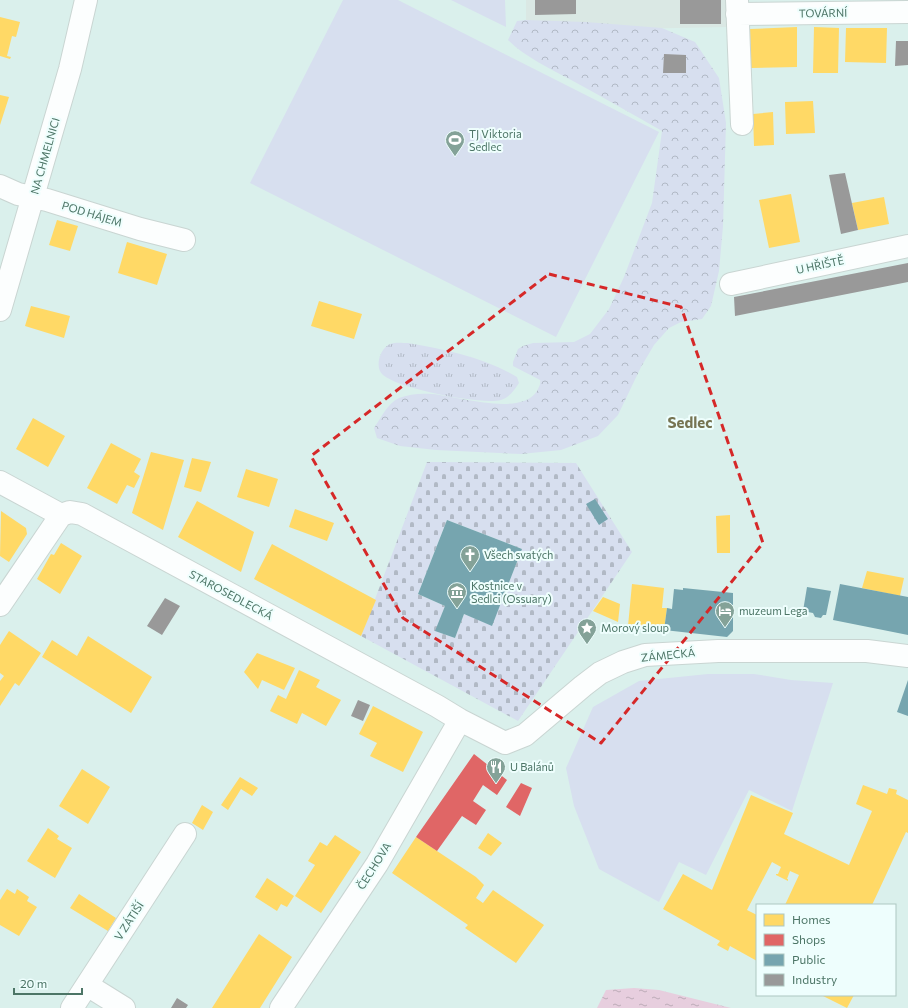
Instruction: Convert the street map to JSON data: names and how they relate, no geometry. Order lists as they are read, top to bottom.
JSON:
{
  "streets": {
    "street": [
      "TOVÁRNÍ",
      "NA CHMELNICI",
      "POD HÁJEM",
      "U HŘIŠTĚ",
      "STAROSEDLECKÁ",
      "ZÁMECKÁ",
      "ČECHOVA",
      "V ZÁTIŠÍ"
    ]
  },
  "crossings": [
    ["NA CHMELNICI", "POD HÁJEM"],
    ["STAROSEDLECKÁ", "ZÁMECKÁ"],
    ["STAROSEDLECKÁ", "ČECHOVA"],
    ["ZÁMECKÁ", "ČECHOVA"]
  ],
  "districts": ["Sedlec"],
  "places": {
    "sports": ["TJ Viktoria Sedlec"],
    "church": ["Všech svatých"],
    "museum": ["Kostnice v Sedlci (Ossuary)"],
    "hotel": ["muzeum Lega"],
    "place": ["Morový sloup"],
    "restaurant": ["U Balánů"]
  },
  "legend": [
    "Homes",
    "Shops",
    "Public",
    "Industry"
  ],
  "scale_bar": "20 m"
}
